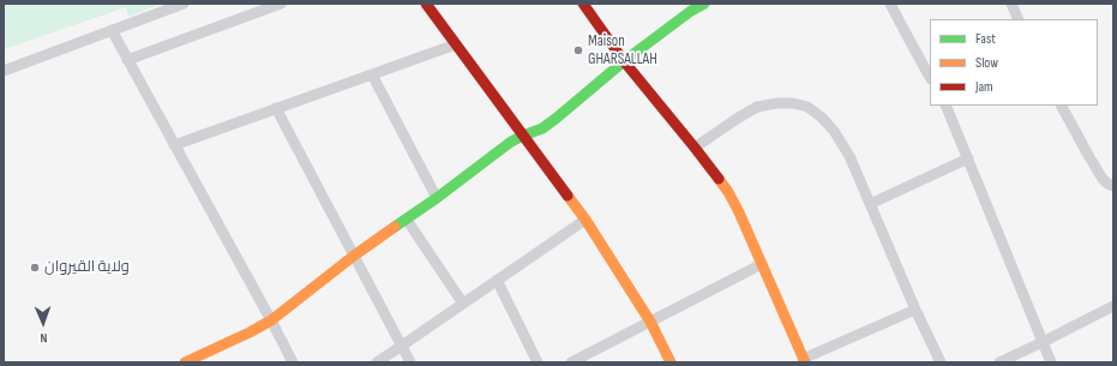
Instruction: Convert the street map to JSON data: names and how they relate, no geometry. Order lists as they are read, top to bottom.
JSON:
{
  "places": ["Maison GHARSALLAH", "ولاية القيروان"],
  "legend": ["Fast", "Slow", "Jam"],
  "north": "bottom"
}
